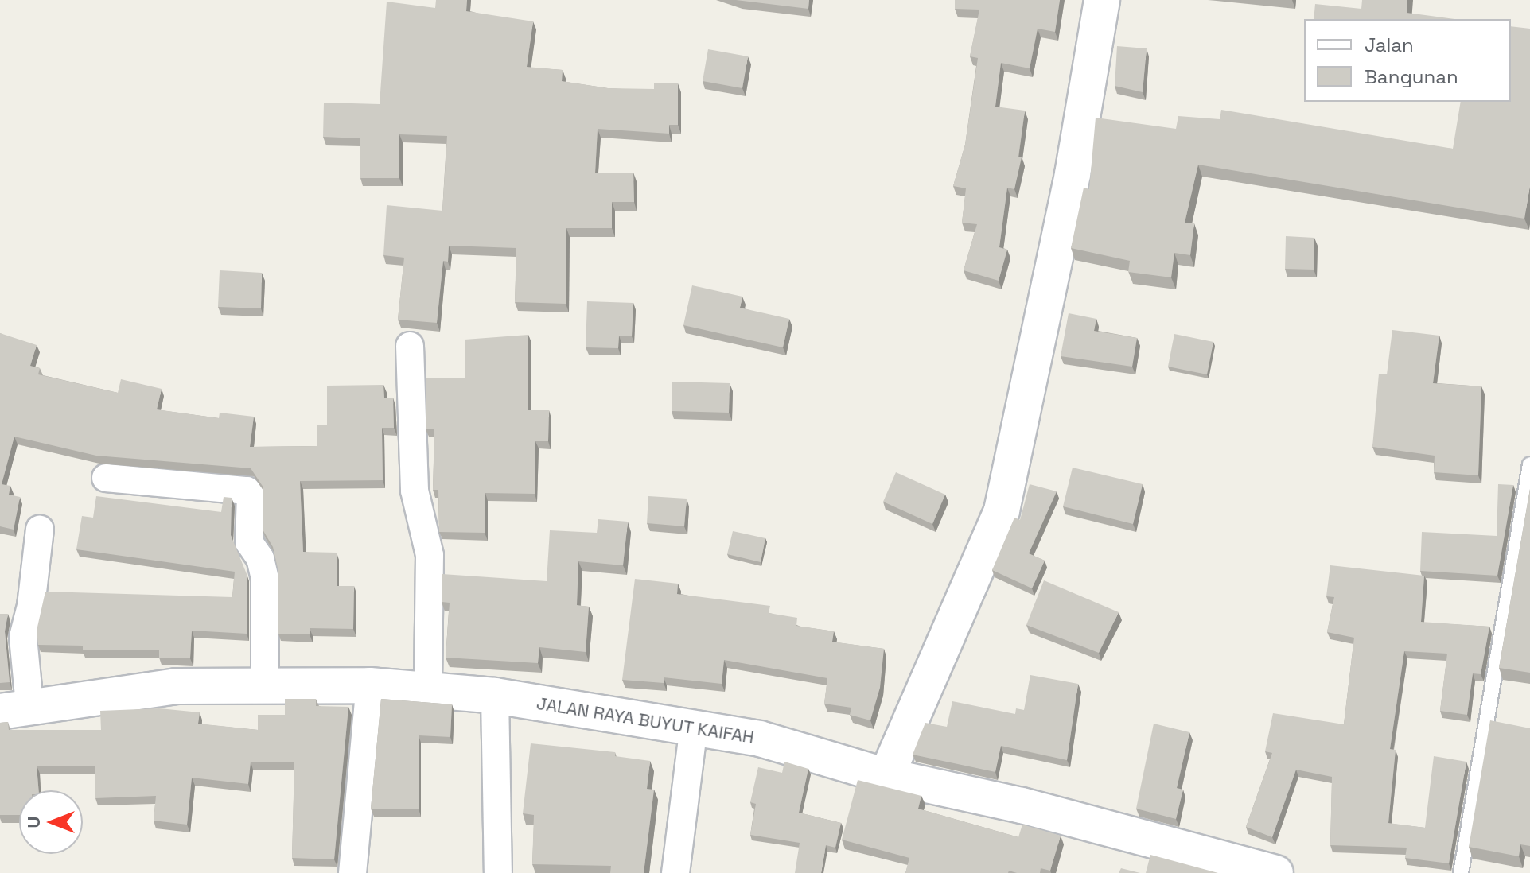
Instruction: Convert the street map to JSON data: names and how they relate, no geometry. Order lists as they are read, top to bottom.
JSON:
{
  "streets": {
    "street": ["JALAN RAYA BUYUT KAIFAH"]
  },
  "legend": ["Jalan", "Bangunan"],
  "north": "left"
}
